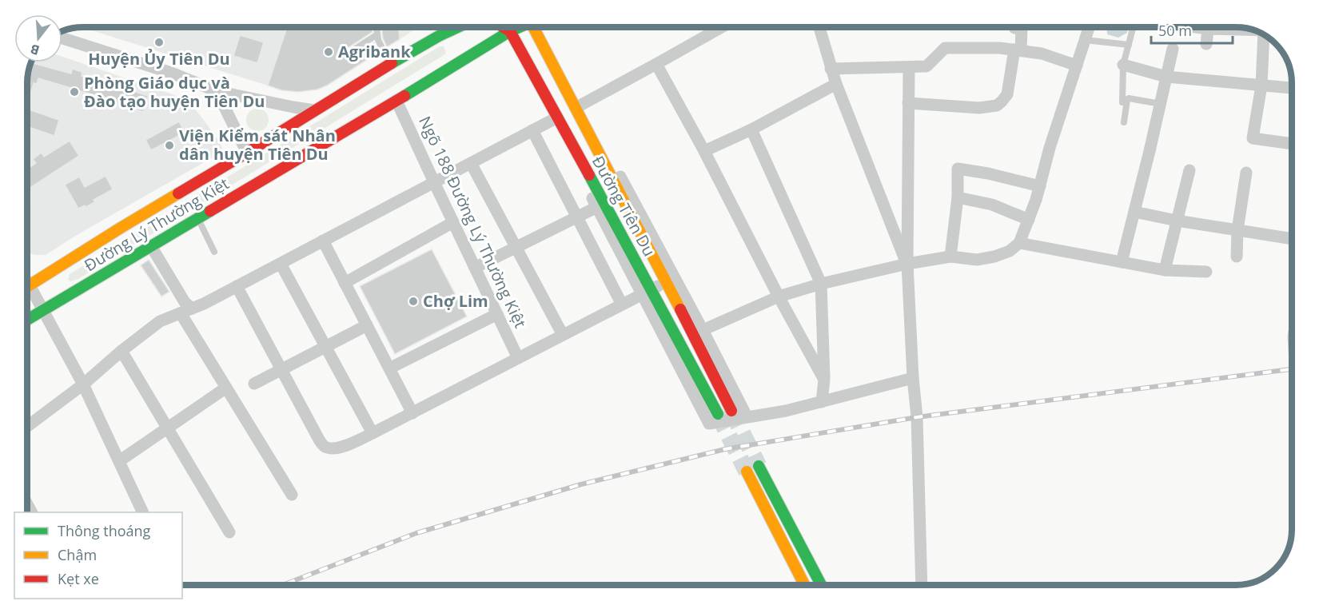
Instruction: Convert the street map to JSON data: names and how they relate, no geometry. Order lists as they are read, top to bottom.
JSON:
{
  "streets": {
    "main road": ["Đường Tiên Du", "Đường Lý Thường Kiệt"],
    "street": ["Ngõ 188 Đường Lý Thường Kiệt"]
  },
  "crossings": [
    ["Đường Tiên Du", "Đường Lý Thường Kiệt"],
    ["Ngõ 188 Đường Lý Thường Kiệt", "Đường Lý Thường Kiệt"]
  ],
  "places": [
    "Huyện Ủy Tiên Du",
    "Agribank",
    "Phòng Giáo dục và Đào tạo huyện Tiên Du",
    "Viện Kiểm sát Nhân dân huyện Tiên Du",
    "Chợ Lim"
  ],
  "legend": ["Thông thoáng", "Chậm", "Kẹt xe"],
  "scale_bar": "50 m",
  "north": "bottom"
}
